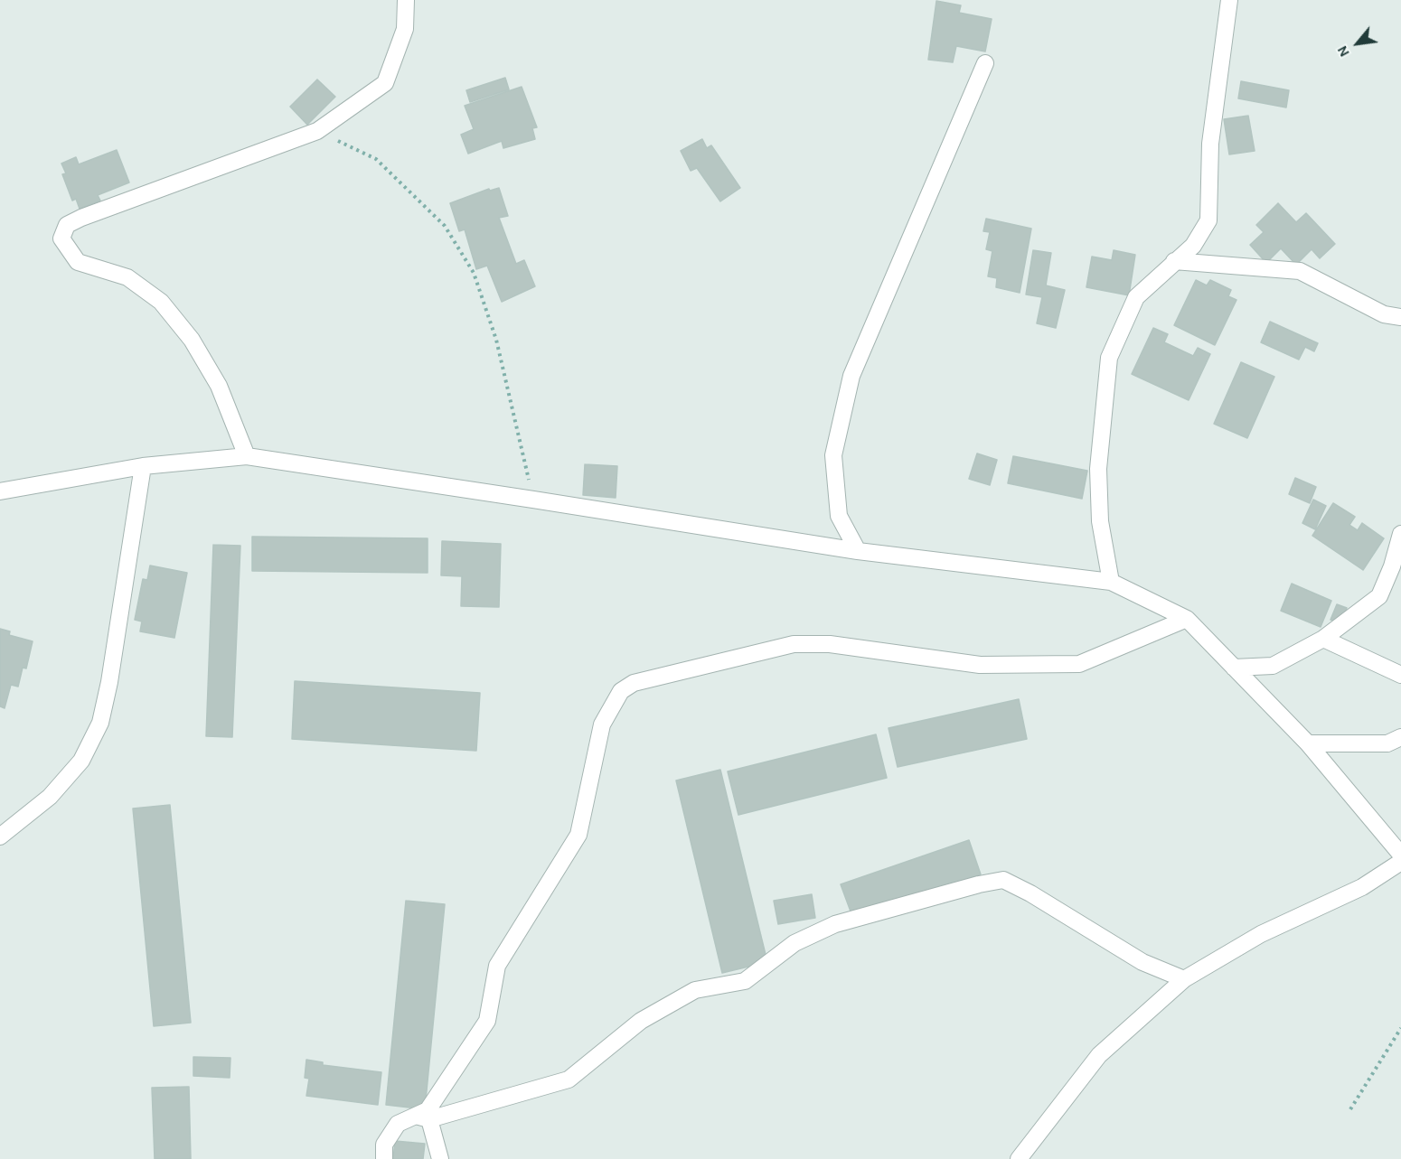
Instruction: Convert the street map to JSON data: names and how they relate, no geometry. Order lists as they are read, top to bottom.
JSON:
{
  "north": "bottom left"
}
